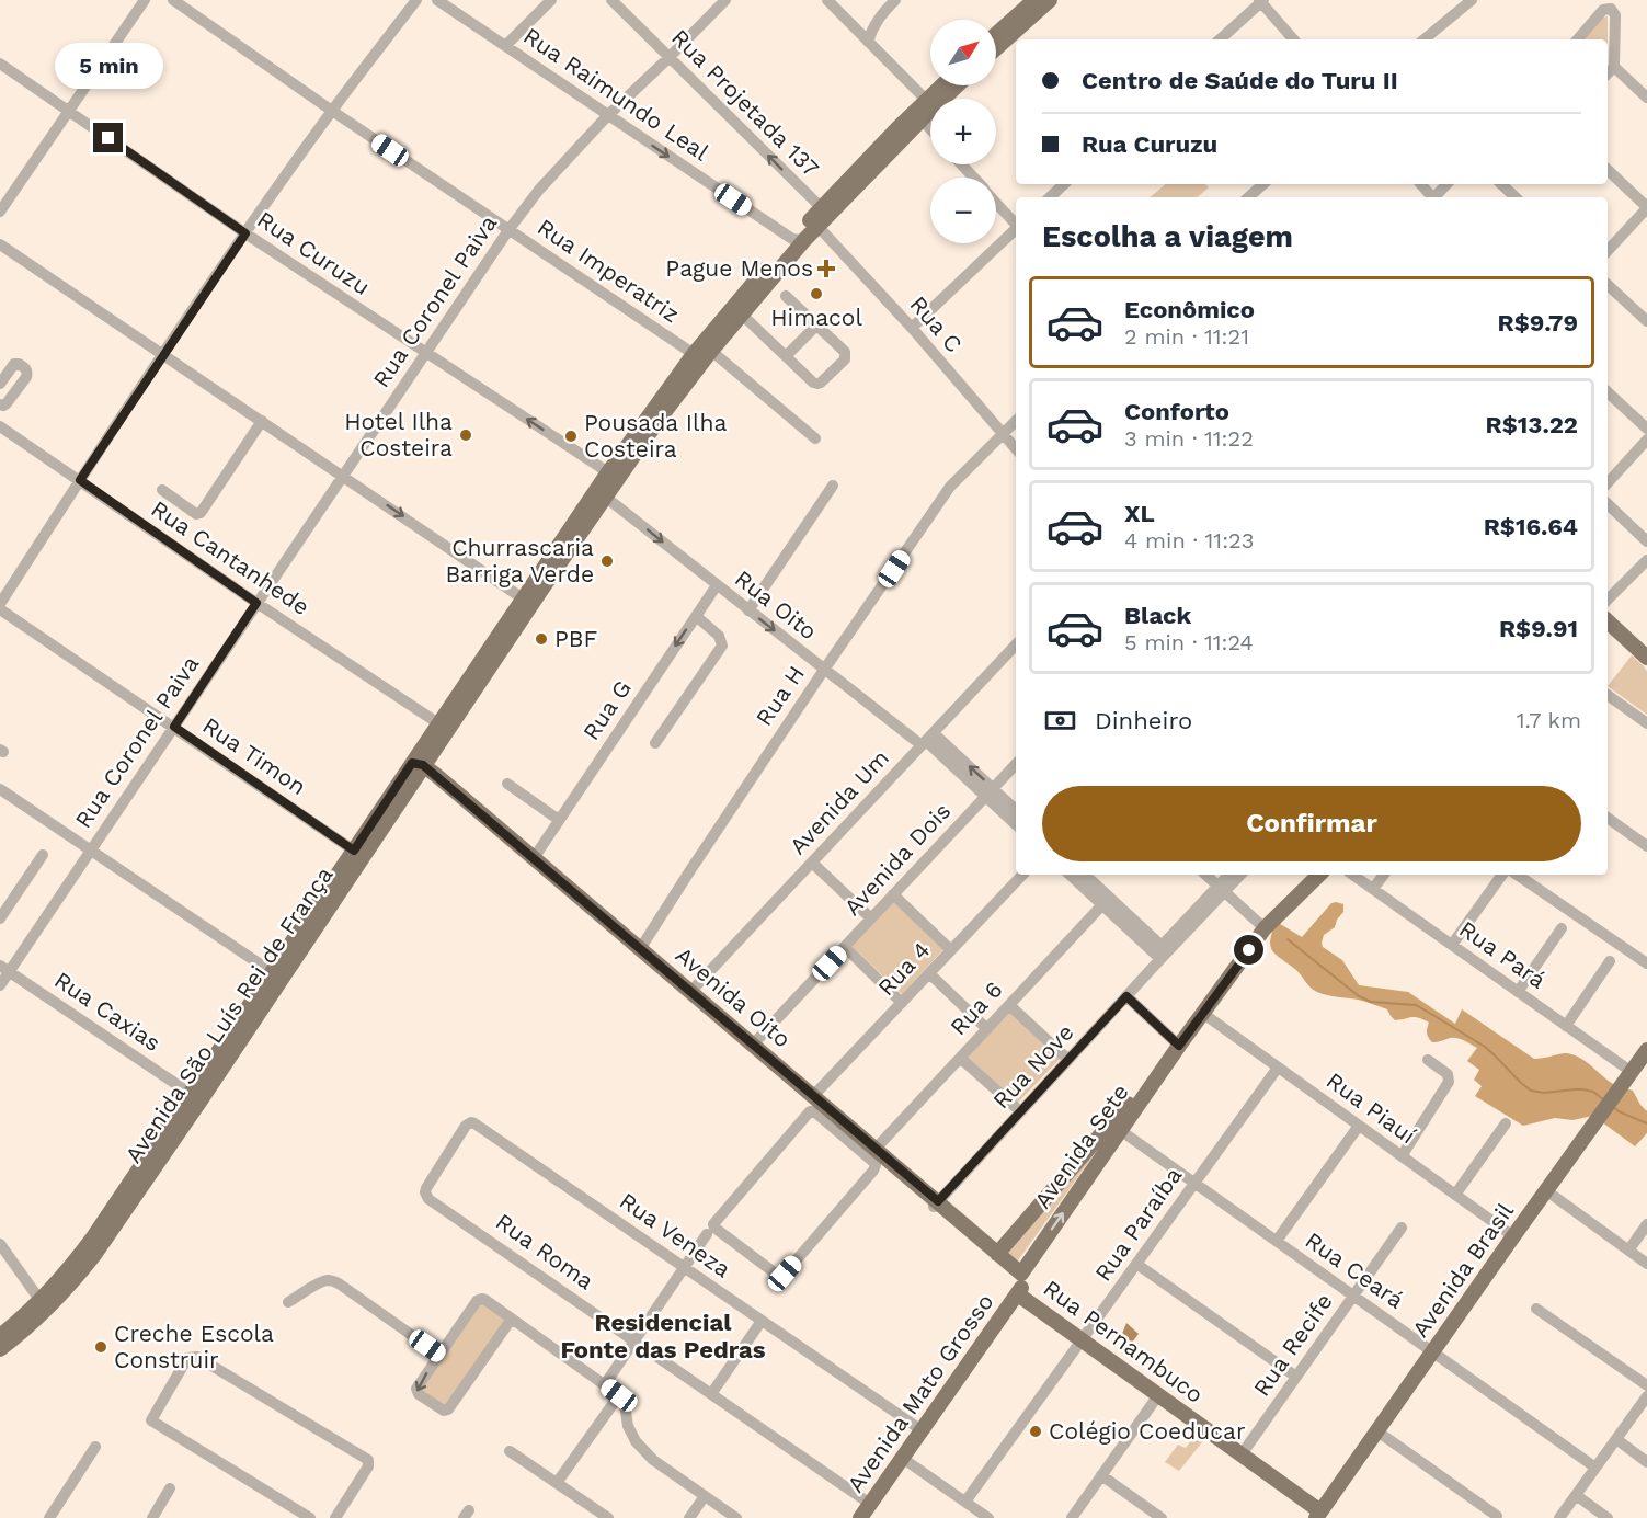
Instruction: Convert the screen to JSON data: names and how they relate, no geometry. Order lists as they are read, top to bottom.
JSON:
{
  "streets": {
    "main road": [
      "Avenida Oito",
      "Avenida São Luís Rei de França",
      "Avenida Sete",
      "Avenida Brasil",
      "Rua Pernambuco",
      "Avenida Mato Grosso"
    ],
    "street": [
      "Rua Raimundo Leal",
      "Rua Projetada 137",
      "Rua Curuzu",
      "Rua Imperatriz",
      "Rua Coronel Paiva",
      "Rua C",
      "Rua Cantanhede",
      "Rua Oito",
      "Rua H",
      "Rua G",
      "Rua Timon",
      "Avenida Um",
      "Avenida Dois",
      "Rua Pará",
      "Rua 4",
      "Rua 6",
      "Rua Caxias",
      "Rua Nove",
      "Rua Piauí",
      "Rua Paraíba",
      "Rua Veneza",
      "Rua Roma",
      "Rua Ceará",
      "Rua Recife"
    ]
  },
  "crossings": [
    ["Rua Raimundo Leal", "Rua Coronel Paiva"],
    ["Rua Raimundo Leal", "Avenida São Luís Rei de França"],
    ["Rua Projetada 137", "Rua Coronel Paiva"],
    ["Rua Projetada 137", "Avenida São Luís Rei de França"],
    ["Rua Curuzu", "Rua Coronel Paiva"],
    ["Rua Curuzu", "Avenida São Luís Rei de França"],
    ["Rua Imperatriz", "Rua Coronel Paiva"],
    ["Rua Imperatriz", "Avenida São Luís Rei de França"],
    ["Rua Coronel Paiva", "Rua Cantanhede"],
    ["Rua Coronel Paiva", "Rua Timon"],
    ["Rua Coronel Paiva", "Rua Caxias"],
    ["Rua C", "Rua H"],
    ["Rua C", "Avenida São Luís Rei de França"],
    ["Rua Cantanhede", "Avenida São Luís Rei de França"],
    ["Rua Oito", "Rua H"],
    ["Rua Oito", "Rua G"],
    ["Rua Oito", "Avenida Um"],
    ["Rua Oito", "Avenida Dois"],
    ["Rua Oito", "Avenida São Luís Rei de França"],
    ["Rua H", "Avenida Oito"],
    ["Rua G", "Avenida Oito"],
    ["Rua Timon", "Avenida São Luís Rei de França"],
    ["Avenida Um", "Avenida Oito"],
    ["Avenida Dois", "Avenida Oito"],
    ["Rua Pará", "Avenida Brasil"],
    ["Rua 4", "Avenida Oito"],
    ["Avenida Oito", "Rua 6"],
    ["Avenida Oito", "Avenida São Luís Rei de França"],
    ["Avenida Oito", "Rua Nove"],
    ["Avenida Oito", "Avenida Sete"],
    ["Rua Caxias", "Avenida São Luís Rei de França"],
    ["Rua Piauí", "Avenida Sete"],
    ["Rua Piauí", "Rua Paraíba"],
    ["Rua Piauí", "Avenida Brasil"],
    ["Avenida Sete", "Rua Ceará"],
    ["Rua Paraíba", "Rua Ceará"],
    ["Rua Paraíba", "Rua Pernambuco"],
    ["Rua Veneza", "Rua Roma"],
    ["Rua Veneza", "Avenida Mato Grosso"],
    ["Rua Roma", "Avenida Mato Grosso"],
    ["Rua Ceará", "Avenida Brasil"],
    ["Rua Ceará", "Rua Recife"],
    ["Avenida Brasil", "Rua Pernambuco"],
    ["Rua Pernambuco", "Rua Recife"],
    ["Rua Pernambuco", "Avenida Mato Grosso"]
  ],
  "one_way": [
    "Rua Raimundo Leal",
    "Rua Projetada 137",
    "Rua Oito",
    "Rua G"
  ],
  "districts": ["Residencial Fonte das Pedras"],
  "places": {
    "health": ["Pague Menos"],
    "other": [
      "Himacol",
      "Hotel Ilha Costeira",
      "Pousada Ilha Costeira",
      "Churrascaria Barriga Verde",
      "PBF",
      "Creche Escola Construir",
      "Colégio Coeducar"
    ]
  },
  "north": "top right",
  "page": {
    "map_buttons": ["+", "−"],
    "banner": ["Centro de Saúde do Turu II", "Rua Curuzu"],
    "bubble": "5 min",
    "heading": "Escolha a viagem",
    "list": [
      {
        "name": "Econômico",
        "note": "2 min · 11:21",
        "value": "R$9.79"
      },
      {
        "name": "Conforto",
        "note": "3 min · 11:22",
        "value": "R$13.22"
      },
      {
        "name": "XL",
        "note": "4 min · 11:23",
        "value": "R$16.64"
      },
      {
        "name": "Black",
        "note": "5 min · 11:24",
        "value": "R$9.91"
      }
    ],
    "pay": ["Dinheiro", "1.7 km"],
    "buttons": "Confirmar"
  }
}
